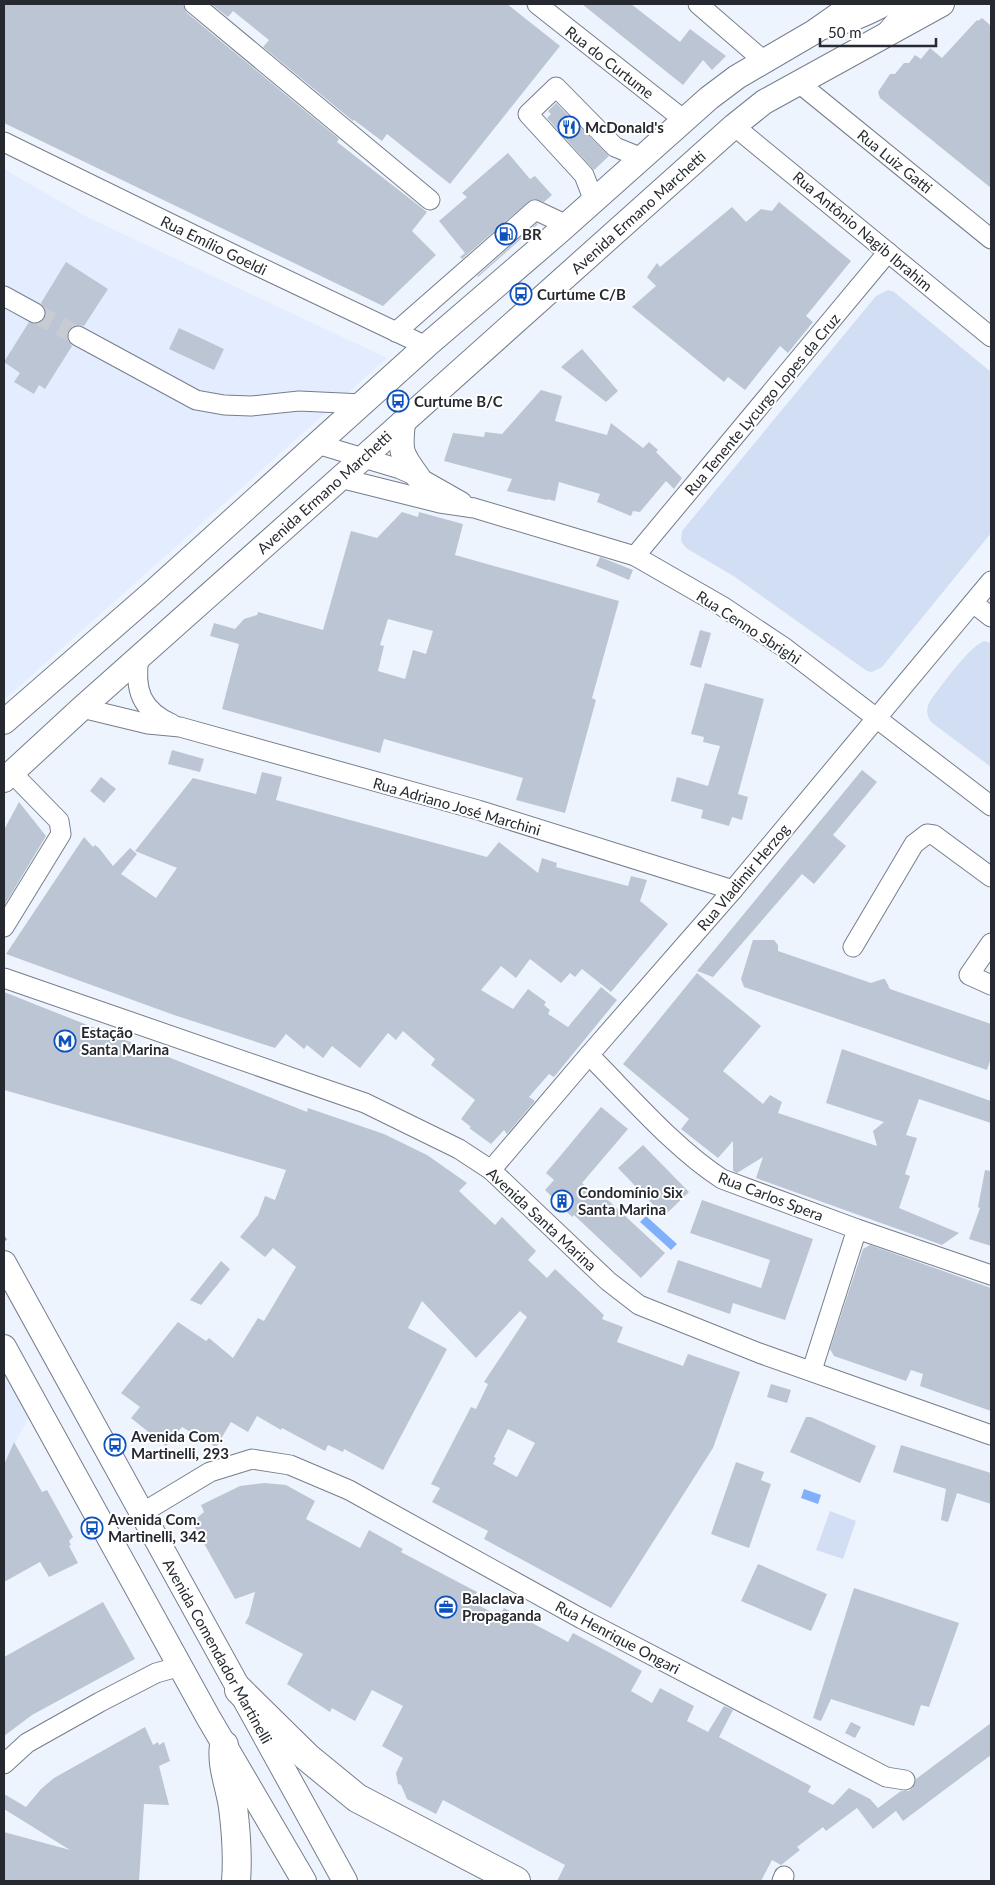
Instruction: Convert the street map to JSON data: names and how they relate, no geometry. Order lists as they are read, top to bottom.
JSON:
{
  "streets": {
    "main road": ["Avenida Ermano Marchetti", "Avenida Comendador Martinelli"],
    "street": [
      "Rua do Curtume",
      "Rua Luiz Gatti",
      "Rua Antônio Nagib Ibrahim",
      "Rua Emílio Goeldi",
      "Rua Tenente Lycurgo Lopes da Cruz",
      "Rua Cenno Sbrighi",
      "Rua Adriano José Marchini",
      "Rua Vladimir Herzog",
      "Rua Carlos Spera",
      "Avenida Santa Marina",
      "Rua Henrique Ongari"
    ]
  },
  "crossings": [
    ["Rua Luiz Gatti", "Avenida Ermano Marchetti"],
    ["Avenida Ermano Marchetti", "Rua Antônio Nagib Ibrahim"],
    ["Avenida Ermano Marchetti", "Rua Cenno Sbrighi"],
    ["Avenida Ermano Marchetti", "Rua Adriano José Marchini"],
    ["Rua Antônio Nagib Ibrahim", "Rua Tenente Lycurgo Lopes da Cruz"],
    ["Rua Tenente Lycurgo Lopes da Cruz", "Rua Cenno Sbrighi"],
    ["Rua Cenno Sbrighi", "Rua Vladimir Herzog"],
    ["Rua Adriano José Marchini", "Rua Vladimir Herzog"],
    ["Rua Vladimir Herzog", "Rua Carlos Spera"],
    ["Rua Vladimir Herzog", "Avenida Santa Marina"],
    ["Rua Henrique Ongari", "Avenida Comendador Martinelli"]
  ],
  "places": {
    "restaurant": ["McDonald's"],
    "fuel station": ["BR"],
    "bus stop": [
      "Curtume C/B",
      "Curtume B/C",
      "Avenida Com. Martinelli, 293",
      "Avenida Com. Martinelli, 342"
    ],
    "metro station": ["Estação Santa Marina"],
    "building": ["Condomínio Six Santa Marina"],
    "office": ["Balaclava Propaganda"]
  },
  "scale_bar": "50 m"
}
